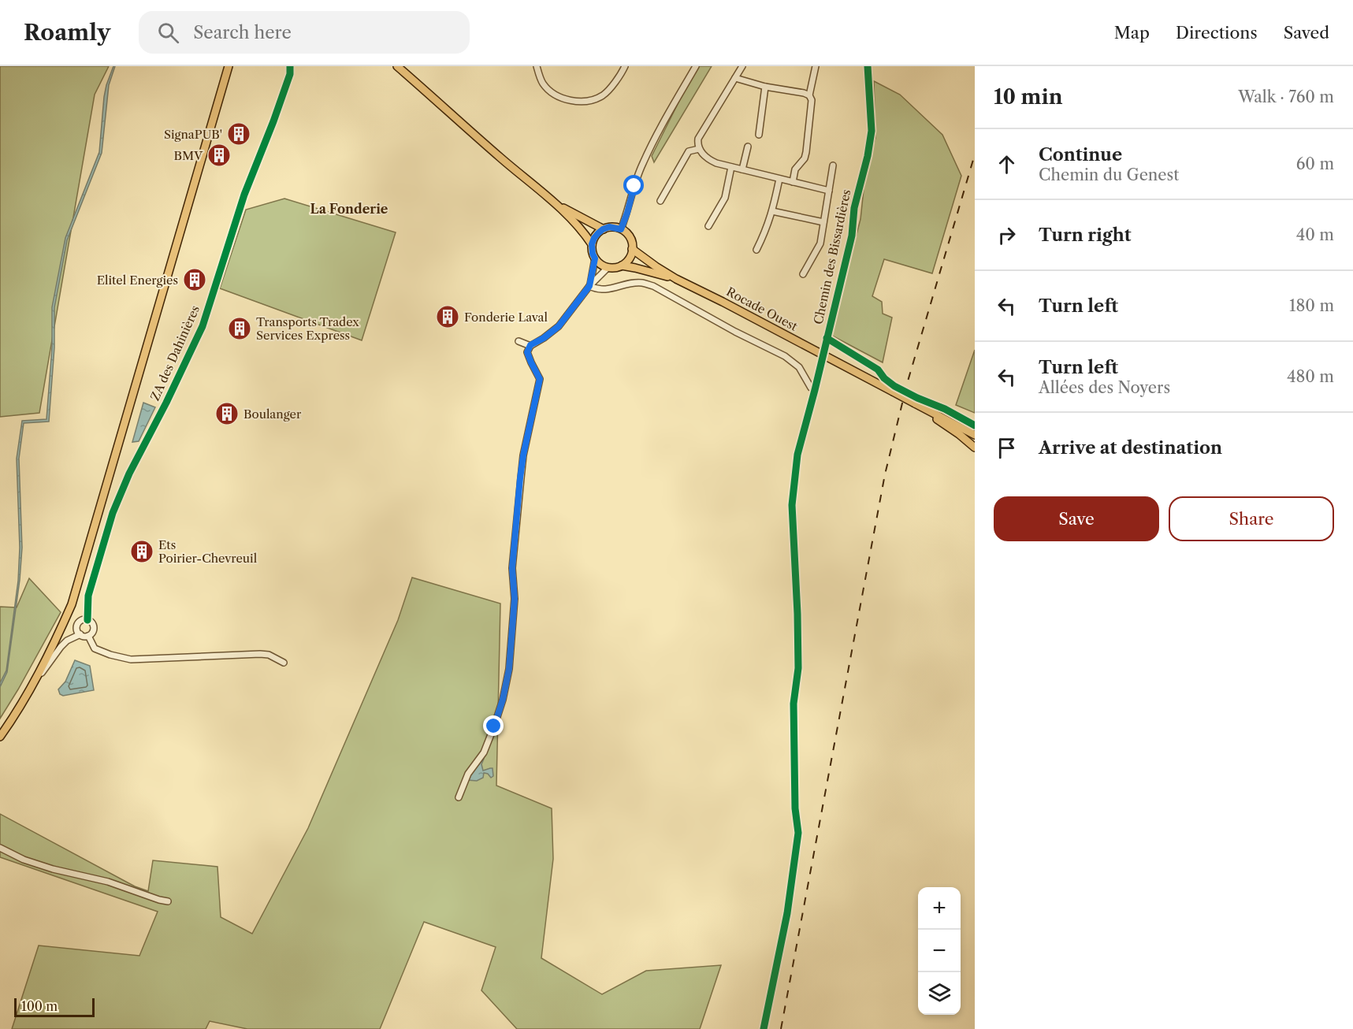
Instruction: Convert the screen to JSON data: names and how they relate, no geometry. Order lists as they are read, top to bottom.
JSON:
{
  "streets": {
    "main road": ["Rocade Ouest"],
    "street": ["Chemin des Bissardières", "ZA des Dahinières"]
  },
  "districts": ["La Fonderie"],
  "places": {
    "building": [
      "SignaPUB'",
      "BMV",
      "Elitel Energies",
      "Fonderie Laval",
      "Transports Tradex Services Express",
      "Boulanger",
      "Ets Poirier-Chevreuil"
    ]
  },
  "scale_bar": "100 m",
  "page": {
    "header": "Roamly",
    "search": "Search here",
    "nav": ["Map", "Directions", "Saved"],
    "heading": ["10 min", "Walk · 760 m"],
    "list": [
      ["Continue", "Chemin du Genest", "60 m"],
      ["Turn right", "40 m"],
      ["Turn left", "180 m"],
      ["Turn left", "Allées des Noyers", "480 m"],
      "Arrive at destination"
    ],
    "buttons": ["Save", "Share"],
    "map_buttons": ["+", "−"],
    "scale": "100 m"
  }
}
